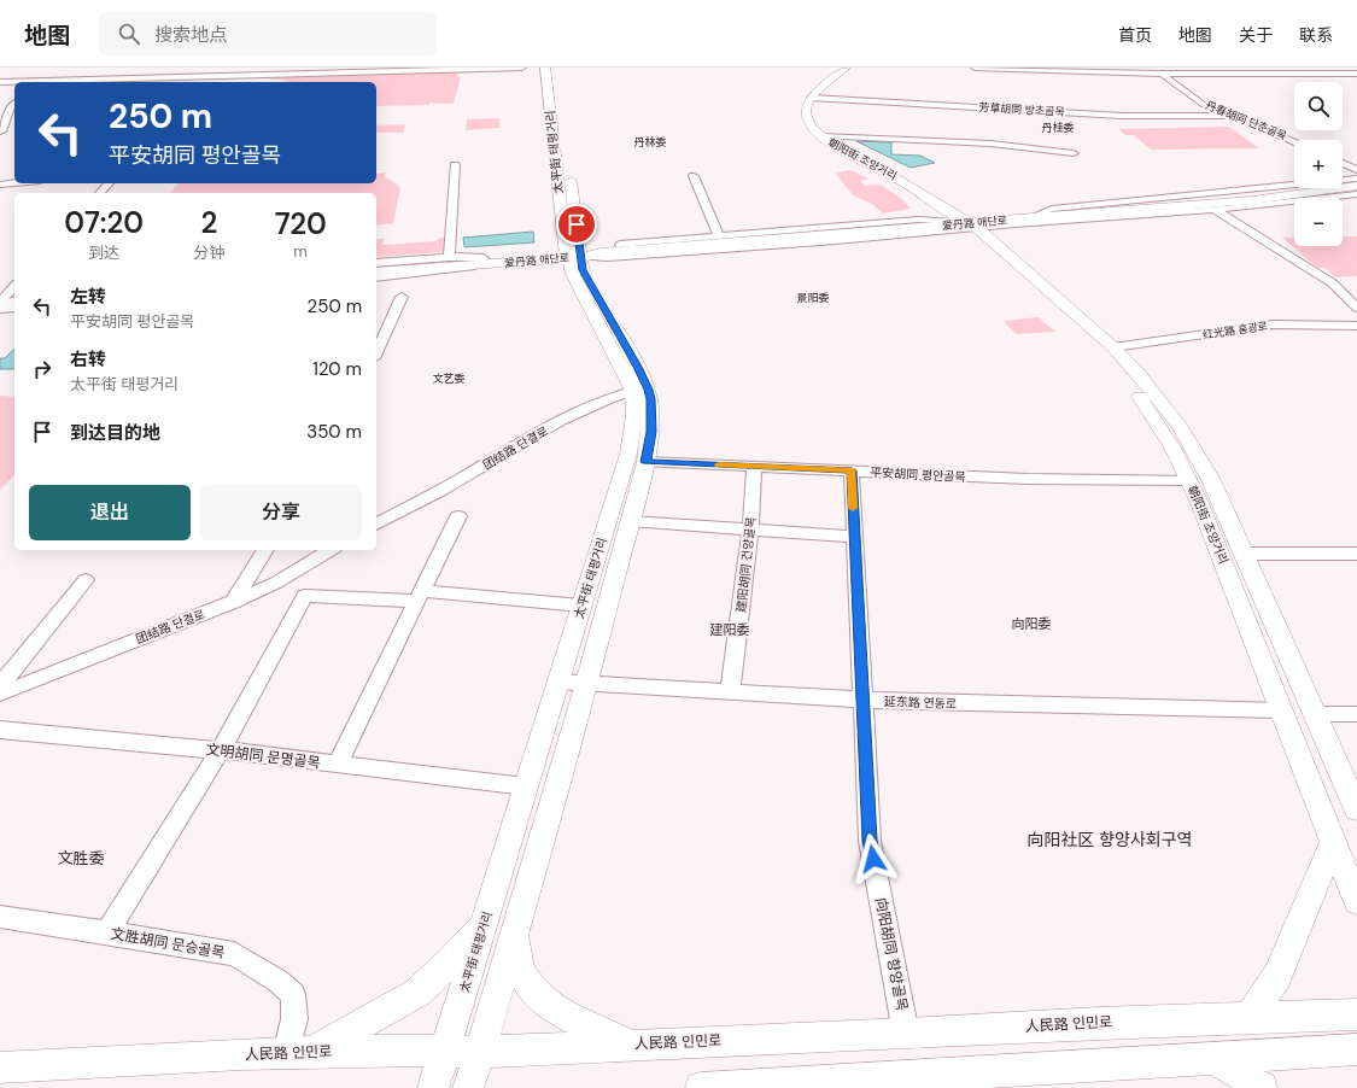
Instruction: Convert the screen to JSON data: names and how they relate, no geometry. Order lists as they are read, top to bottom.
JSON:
{
  "streets": {
    "main road": [
      "太平街 태평거리",
      "朝阳街 조양거리",
      "爱丹路 애단로",
      "人民路 인민로"
    ],
    "street": [
      "芳草胡同 방초골목",
      "丹春胡同 단춘골목",
      "红光路 홍광로",
      "团结路 단결로",
      "平安胡同 평안골목",
      "建阳胡同 건양골목",
      "延东路 연동로",
      "文明胡同 문명골목",
      "文胜胡同 문승골목",
      "向阳胡同 향양골목"
    ]
  },
  "crossings": [
    ["芳草胡同 방초골목", "丹春胡同 단춘골목"],
    ["芳草胡同 방초골목", "朝阳街 조양거리"],
    ["太平街 태평거리", "爱丹路 애단로"],
    ["太平街 태평거리", "团结路 단결로"],
    ["太平街 태평거리", "平安胡同 평안골목"],
    ["太平街 태평거리", "延东路 연동로"],
    ["太平街 태평거리", "文明胡同 문명골목"],
    ["太平街 태평거리", "人民路 인민로"],
    ["朝阳街 조양거리", "爱丹路 애단로"],
    ["朝阳街 조양거리", "红光路 홍광로"],
    ["朝阳街 조양거리", "平安胡同 평안골목"],
    ["朝阳街 조양거리", "延东路 연동로"],
    ["平安胡同 평안골목", "建阳胡同 건양골목"],
    ["平安胡同 평안골목", "向阳胡同 향양골목"],
    ["建阳胡同 건양골목", "延东路 연동로"],
    ["延东路 연동로", "向阳胡同 향양골목"],
    ["文胜胡同 문승골목", "人民路 인민로"],
    ["向阳胡同 향양골목", "人民路 인민로"]
  ],
  "districts": [
    "丹桂委",
    "丹林委",
    "景阳委",
    "文艺委",
    "向阳委",
    "建阳委",
    "向阳社区 향양사회구역",
    "文胜委"
  ],
  "page": {
    "header": "地图",
    "search": "搜索地点",
    "nav": [
      "首页",
      "地图",
      "关于",
      "联系"
    ],
    "map_buttons": ["+", "−"],
    "turn": ["250 m", "平安胡同 평안골목"],
    "eta": [
      "07:20",
      "到达",
      "2",
      "分钟",
      "720",
      "m"
    ],
    "list": [
      {
        "name": "左转",
        "note": "平安胡同 평안골목",
        "value": "250 m"
      },
      {
        "name": "右转",
        "note": "太平街 태평거리",
        "value": "120 m"
      },
      {
        "name": "到达目的地",
        "value": "350 m"
      }
    ],
    "buttons": ["退出", "分享"]
  }
}
